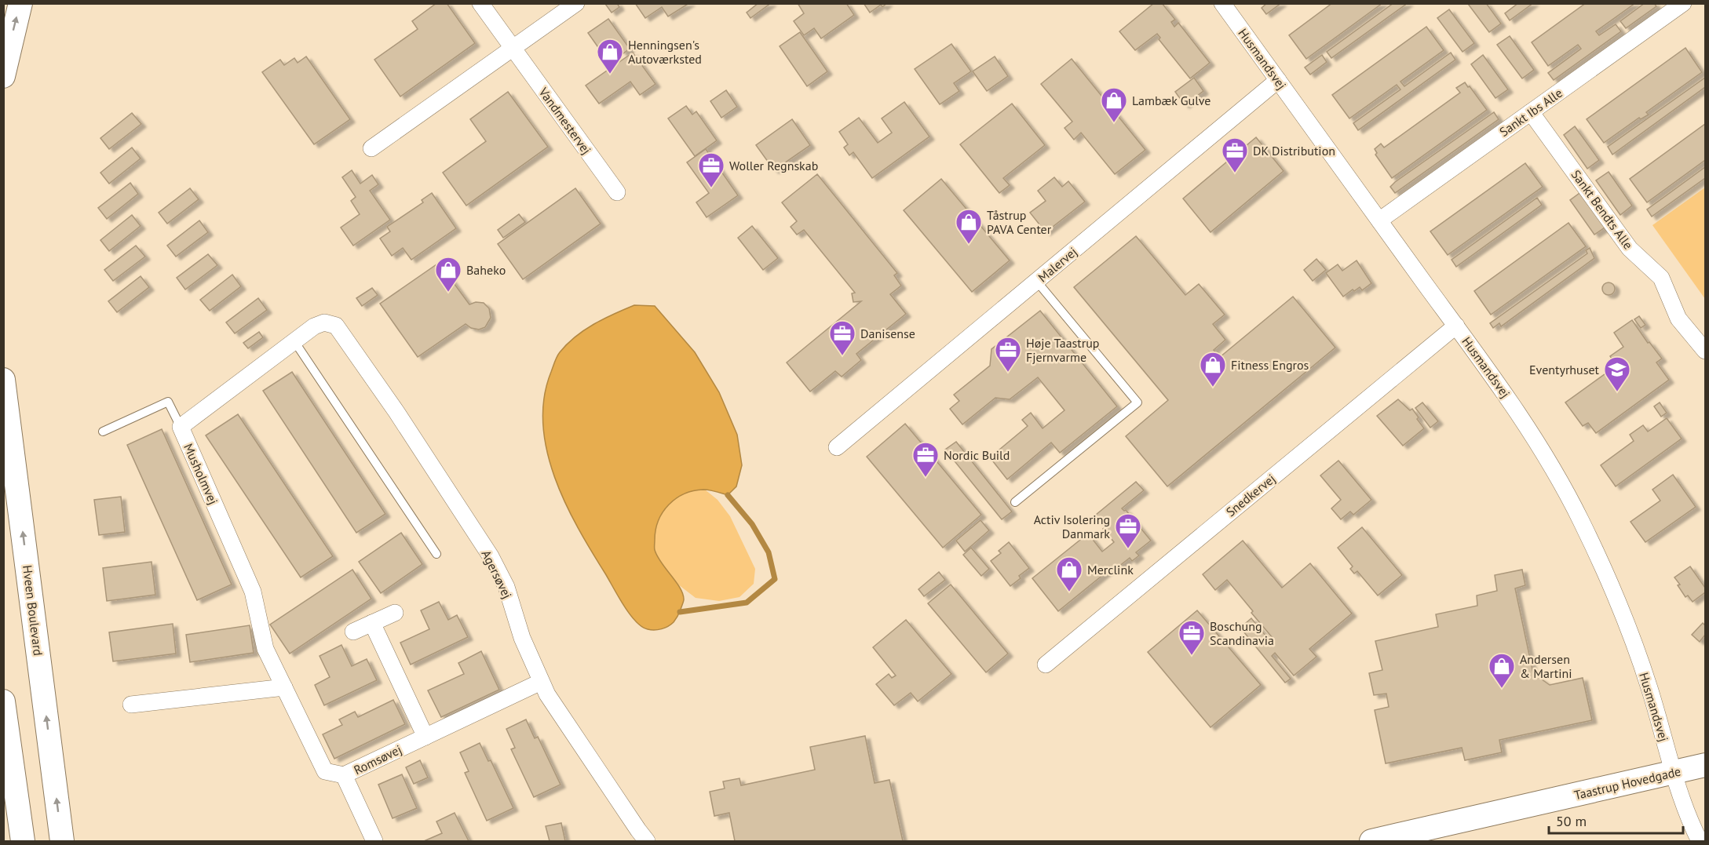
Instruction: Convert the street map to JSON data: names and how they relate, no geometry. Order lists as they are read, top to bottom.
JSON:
{
  "streets": {
    "main road": ["Hveen Boulevard", "Taastrup Hovedgade"],
    "street": [
      "Husmandsvej",
      "Sankt Ibs Alle",
      "Vandmestervej",
      "Sankt Bendts Alle",
      "Malervej",
      "Musholmvej",
      "Snedkervej",
      "Agersøvej",
      "Romsøvej"
    ]
  },
  "crossings": [
    ["Husmandsvej", "Sankt Ibs Alle"],
    ["Husmandsvej", "Malervej"],
    ["Husmandsvej", "Snedkervej"],
    ["Husmandsvej", "Taastrup Hovedgade"],
    ["Sankt Ibs Alle", "Sankt Bendts Alle"],
    ["Musholmvej", "Agersøvej"],
    ["Musholmvej", "Romsøvej"],
    ["Agersøvej", "Romsøvej"]
  ],
  "places": {
    "shop": [
      "Henningsen's Autoværksted",
      "Lambæk Gulve",
      "Tåstrup PAVA Center",
      "Baheko",
      "Fitness Engros",
      "Merclink",
      "Andersen & Martini"
    ],
    "office": [
      "DK Distribution",
      "Woller Regnskab",
      "Danisense",
      "Høje Taastrup Fjernvarme",
      "Nordic Build",
      "Activ Isolering Danmark",
      "Boschung Scandinavia"
    ],
    "school or university": ["Eventyrhuset"]
  },
  "scale_bar": "50 m"
}
